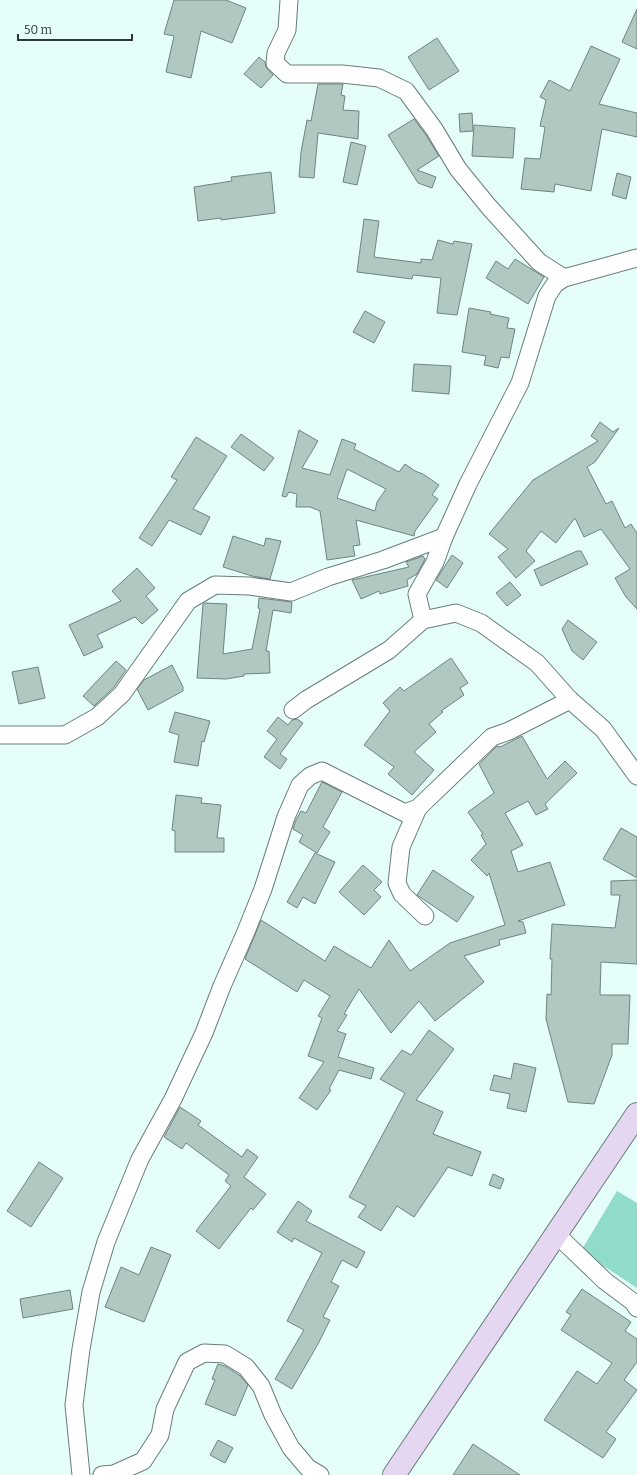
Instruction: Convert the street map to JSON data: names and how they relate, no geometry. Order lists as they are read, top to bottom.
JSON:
{
  "scale_bar": "50 m"
}
